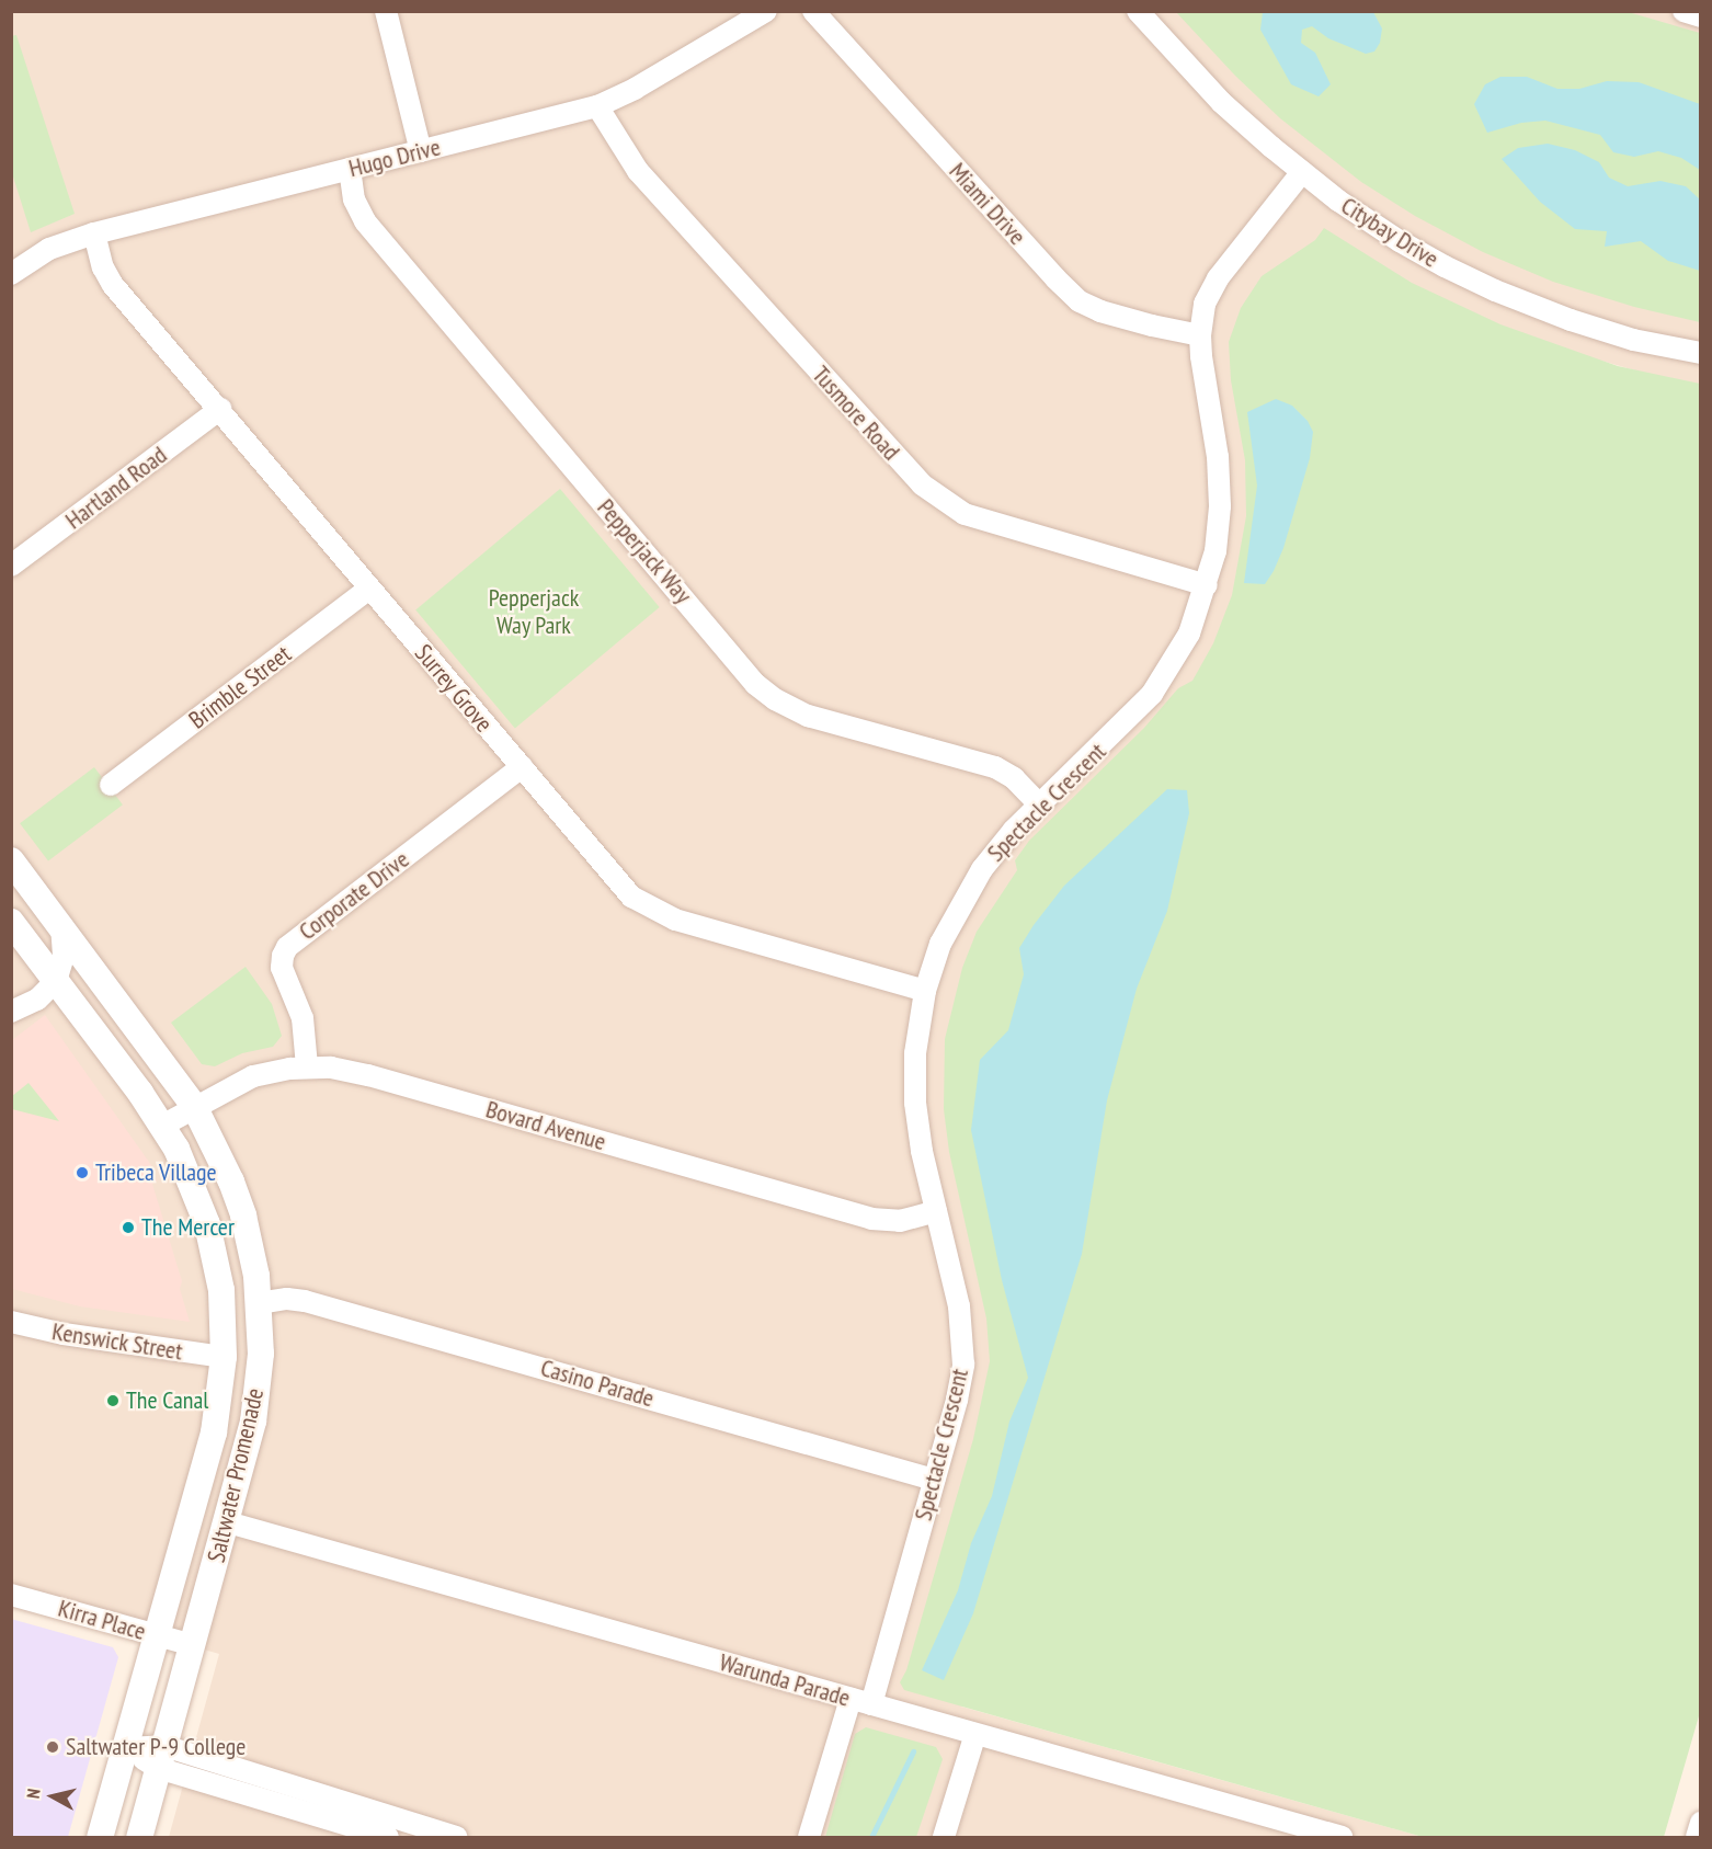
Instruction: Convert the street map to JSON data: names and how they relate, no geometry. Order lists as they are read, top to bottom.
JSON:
{
  "streets": {
    "street": [
      "Hugo Drive",
      "Miami Drive",
      "Citybay Drive",
      "Tusmore Road",
      "Hartland Road",
      "Pepperjack Way",
      "Brimble Street",
      "Surrey Grove",
      "Spectacle Crescent",
      "Corporate Drive",
      "Bovard Avenue",
      "Kenswick Street",
      "Casino Parade",
      "Saltwater Promenade",
      "Kirra Place",
      "Warunda Parade"
    ]
  },
  "crossings": [
    ["Hugo Drive", "Tusmore Road"],
    ["Hugo Drive", "Pepperjack Way"],
    ["Hugo Drive", "Surrey Grove"],
    ["Miami Drive", "Spectacle Crescent"],
    ["Citybay Drive", "Spectacle Crescent"],
    ["Tusmore Road", "Spectacle Crescent"],
    ["Hartland Road", "Surrey Grove"],
    ["Pepperjack Way", "Spectacle Crescent"],
    ["Brimble Street", "Surrey Grove"],
    ["Surrey Grove", "Spectacle Crescent"],
    ["Surrey Grove", "Corporate Drive"],
    ["Spectacle Crescent", "Bovard Avenue"],
    ["Spectacle Crescent", "Casino Parade"],
    ["Spectacle Crescent", "Warunda Parade"],
    ["Corporate Drive", "Bovard Avenue"],
    ["Bovard Avenue", "Saltwater Promenade"],
    ["Kenswick Street", "Saltwater Promenade"],
    ["Casino Parade", "Saltwater Promenade"],
    ["Saltwater Promenade", "Kirra Place"],
    ["Saltwater Promenade", "Warunda Parade"]
  ],
  "parks": ["Pepperjack Way Park"],
  "places": [
    "Tribeca Village",
    "The Mercer",
    "The Canal",
    "Saltwater P-9 College"
  ],
  "north": "left"
}
